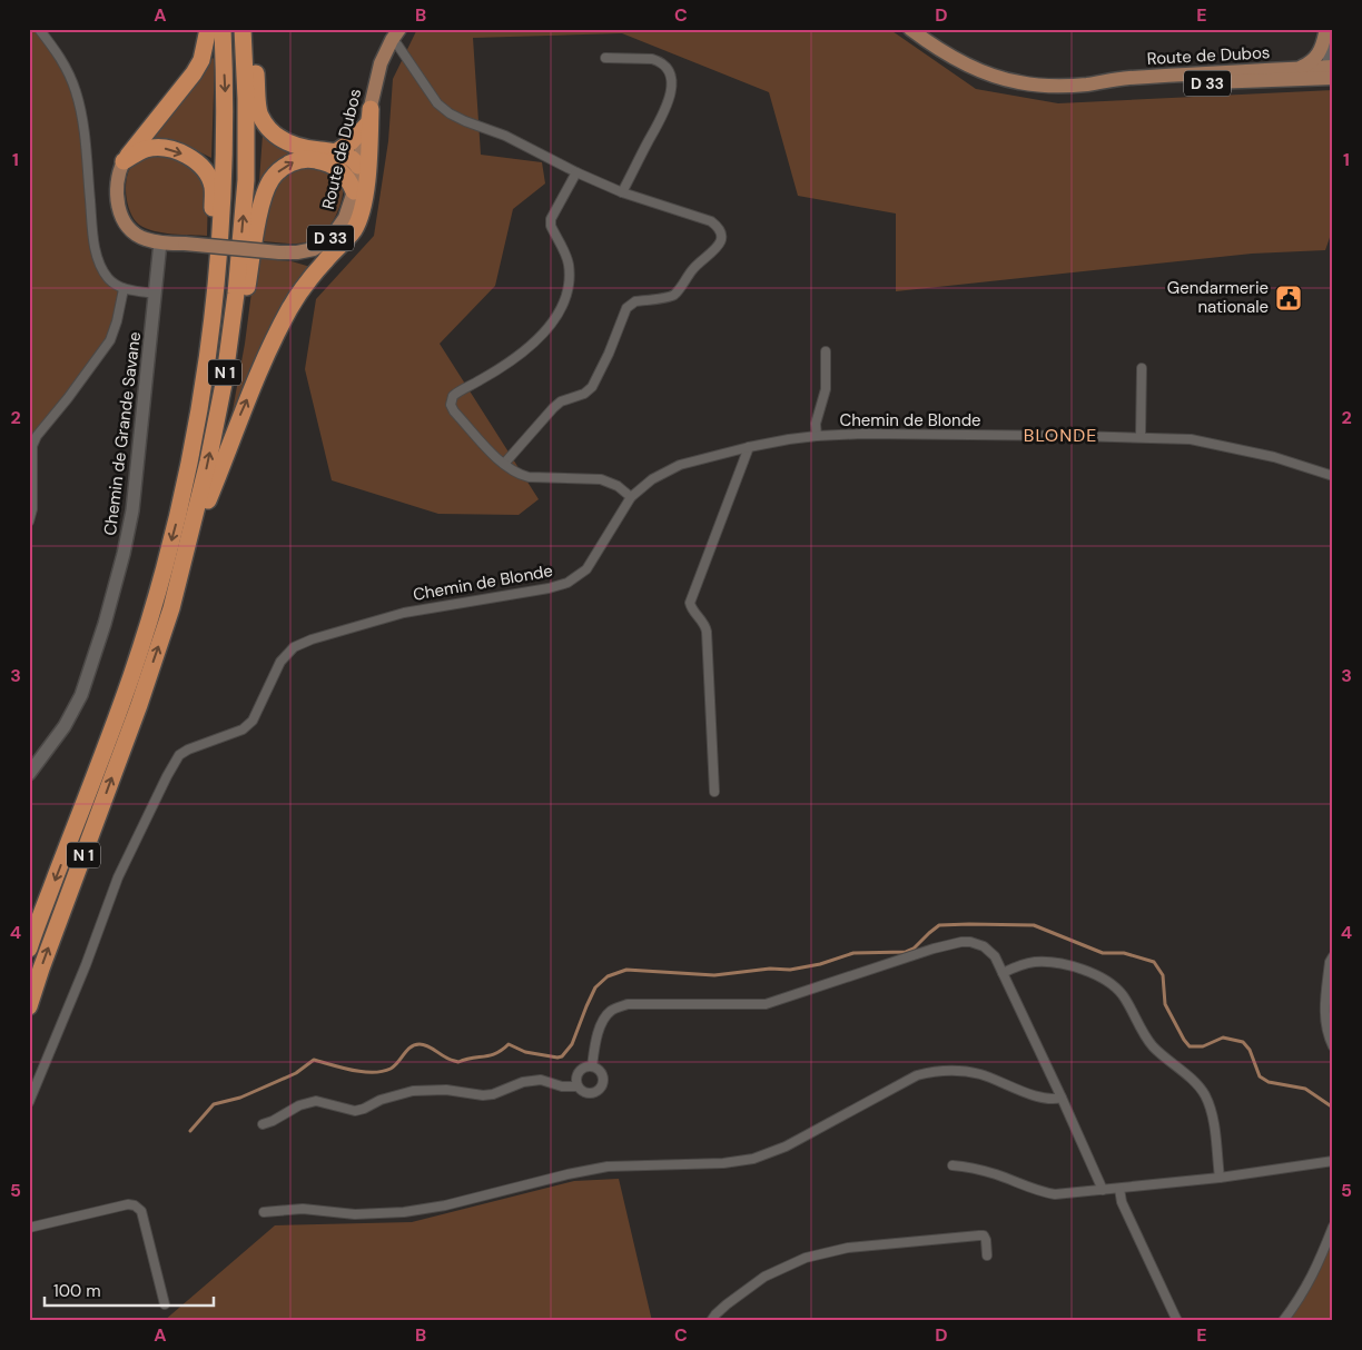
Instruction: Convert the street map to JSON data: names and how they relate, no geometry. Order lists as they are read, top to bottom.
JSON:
{
  "streets": {
    "highway": ["N 1"],
    "main road": ["Route de Dubos", "D 33"],
    "street": ["Chemin de Blonde", "Chemin de Grande Savane"]
  },
  "crossings": [
    ["Route de Dubos", "Chemin de Grande Savane"]
  ],
  "districts": ["BLONDE"],
  "places": {
    "public building": ["Gendarmerie nationale"]
  },
  "scale_bar": "100 m",
  "grid": {
    "columns": [
      "A",
      "B",
      "C",
      "D",
      "E"
    ],
    "rows": [
      "1",
      "2",
      "3",
      "4",
      "5"
    ]
  }
}
